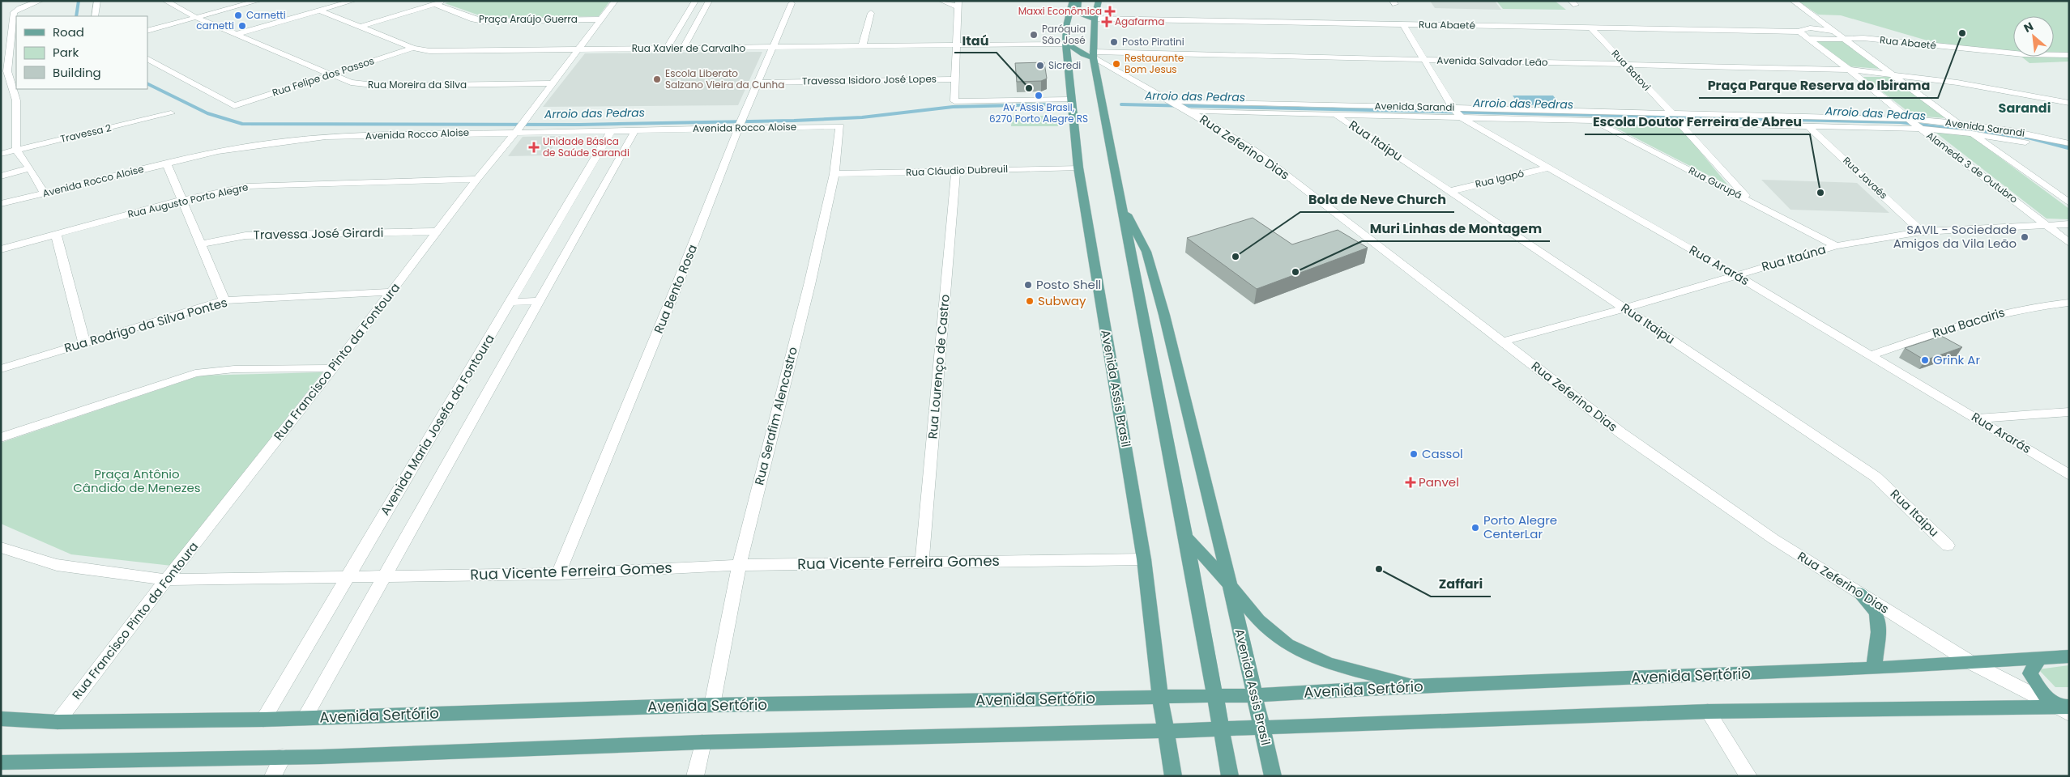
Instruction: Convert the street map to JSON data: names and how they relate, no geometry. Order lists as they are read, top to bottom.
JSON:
{
  "streets": {
    "main road": ["Avenida Assis Brasil", "Avenida Sertório"],
    "street": [
      "Praça Araújo Guerra",
      "Rua Abaeté",
      "Rua Xavier de Carvalho",
      "Avenida Salvador Leão",
      "Rua Batovi",
      "Rua Felipe dos Passos",
      "Travessa Isidoro José Lopes",
      "Rua Moreira da Silva",
      "Avenida Sarandi",
      "Avenida Rocco Aloise",
      "Travessa 2",
      "Rua Itaipu",
      "Rua Zeferino Dias",
      "Alameda 3 de Outubro",
      "Rua Cláudio Dubreuil",
      "Rua Javaés",
      "Rua Igapó",
      "Rua Gurupá",
      "Rua Augusto Porto Alegre",
      "Travessa José Girardi",
      "Rua Itaúna",
      "Rua Ararás",
      "Rua Bento Rosa",
      "Rua Bacairis",
      "Rua Rodrigo da Silva Pontes",
      "Rua Francisco Pinto da Fontoura",
      "Rua Lourenço de Castro",
      "Rua Serafim Alencastro",
      "Avenida Maria Josefa da Fontoura",
      "Rua Vicente Ferreira Gomes"
    ]
  },
  "crossings": [
    ["Praça Araújo Guerra", "Rua Francisco Pinto da Fontoura"],
    ["Rua Abaeté", "Rua Batovi"],
    ["Rua Abaeté", "Alameda 3 de Outubro"],
    ["Rua Abaeté", "Rua Ararás"],
    ["Rua Abaeté", "Avenida Assis Brasil"],
    ["Rua Xavier de Carvalho", "Rua Felipe dos Passos"],
    ["Rua Xavier de Carvalho", "Rua Bento Rosa"],
    ["Rua Xavier de Carvalho", "Rua Francisco Pinto da Fontoura"],
    ["Rua Xavier de Carvalho", "Avenida Assis Brasil"],
    ["Avenida Salvador Leão", "Rua Batovi"],
    ["Avenida Salvador Leão", "Rua Zeferino Dias"],
    ["Avenida Salvador Leão", "Alameda 3 de Outubro"],
    ["Avenida Salvador Leão", "Rua Ararás"],
    ["Avenida Salvador Leão", "Avenida Assis Brasil"],
    ["Rua Batovi", "Avenida Sarandi"],
    ["Rua Felipe dos Passos", "Rua Moreira da Silva"],
    ["Travessa Isidoro José Lopes", "Rua Bento Rosa"],
    ["Rua Moreira da Silva", "Rua Francisco Pinto da Fontoura"],
    ["Avenida Sarandi", "Rua Itaipu"],
    ["Avenida Sarandi", "Rua Zeferino Dias"],
    ["Avenida Sarandi", "Alameda 3 de Outubro"],
    ["Avenida Sarandi", "Rua Javaés"],
    ["Avenida Sarandi", "Rua Gurupá"],
    ["Avenida Sarandi", "Rua Ararás"],
    ["Avenida Rocco Aloise", "Rua Bento Rosa"],
    ["Avenida Rocco Aloise", "Rua Francisco Pinto da Fontoura"],
    ["Avenida Rocco Aloise", "Rua Serafim Alencastro"],
    ["Avenida Rocco Aloise", "Avenida Maria Josefa da Fontoura"],
    ["Rua Itaipu", "Rua Igapó"],
    ["Rua Itaipu", "Rua Itaúna"],
    ["Rua Zeferino Dias", "Rua Itaúna"],
    ["Rua Zeferino Dias", "Avenida Assis Brasil"],
    ["Rua Zeferino Dias", "Avenida Sertório"],
    ["Alameda 3 de Outubro", "Rua Itaúna"],
    ["Rua Cláudio Dubreuil", "Rua Lourenço de Castro"],
    ["Rua Cláudio Dubreuil", "Avenida Assis Brasil"],
    ["Rua Cláudio Dubreuil", "Rua Serafim Alencastro"],
    ["Rua Javaés", "Rua Itaúna"],
    ["Rua Igapó", "Rua Ararás"],
    ["Rua Gurupá", "Rua Itaúna"],
    ["Rua Augusto Porto Alegre", "Rua Francisco Pinto da Fontoura"],
    ["Travessa José Girardi", "Rua Francisco Pinto da Fontoura"],
    ["Rua Itaúna", "Rua Ararás"],
    ["Rua Ararás", "Rua Bacairis"],
    ["Rua Bento Rosa", "Rua Vicente Ferreira Gomes"],
    ["Rua Rodrigo da Silva Pontes", "Rua Francisco Pinto da Fontoura"],
    ["Rua Francisco Pinto da Fontoura", "Rua Vicente Ferreira Gomes"],
    ["Rua Francisco Pinto da Fontoura", "Avenida Sertório"],
    ["Rua Lourenço de Castro", "Rua Vicente Ferreira Gomes"],
    ["Avenida Assis Brasil", "Rua Vicente Ferreira Gomes"],
    ["Avenida Assis Brasil", "Avenida Sertório"],
    ["Rua Serafim Alencastro", "Rua Vicente Ferreira Gomes"],
    ["Rua Serafim Alencastro", "Avenida Sertório"],
    ["Avenida Maria Josefa da Fontoura", "Rua Vicente Ferreira Gomes"],
    ["Avenida Maria Josefa da Fontoura", "Avenida Sertório"]
  ],
  "districts": ["Sarandi"],
  "water": ["Arroio das Pedras"],
  "parks": ["Praça Antônio Cândido de Menezes"],
  "places": {
    "health": [
      "Maxxi Econômica",
      "Agafarma",
      "Unidade Básica de Saúde Sarandi",
      "Panvel"
    ],
    "other": [
      "Carnetti",
      "carnetti",
      "Praça Parque Reserva do Ibirama",
      "Paróquia São José",
      "Posto Piratini",
      "Restaurante Bom Jesus",
      "Sicredi",
      "Escola Liberato Salzano Vieira da Cunha",
      "Itaú",
      "Av. Assis Brasil, 6270 Porto Alegre RS",
      "Escola Doutor Ferreira de Abreu",
      "SAVIL - Sociedade Amigos da Vila Leão",
      "Bola de Neve Church",
      "Muri Linhas de Montagem",
      "Posto Shell",
      "Subway",
      "Grink Ar",
      "Cassol",
      "Porto Alegre CenterLar",
      "Zaffari"
    ]
  },
  "legend": ["Road", "Park", "Building"],
  "north": "top left"
}
